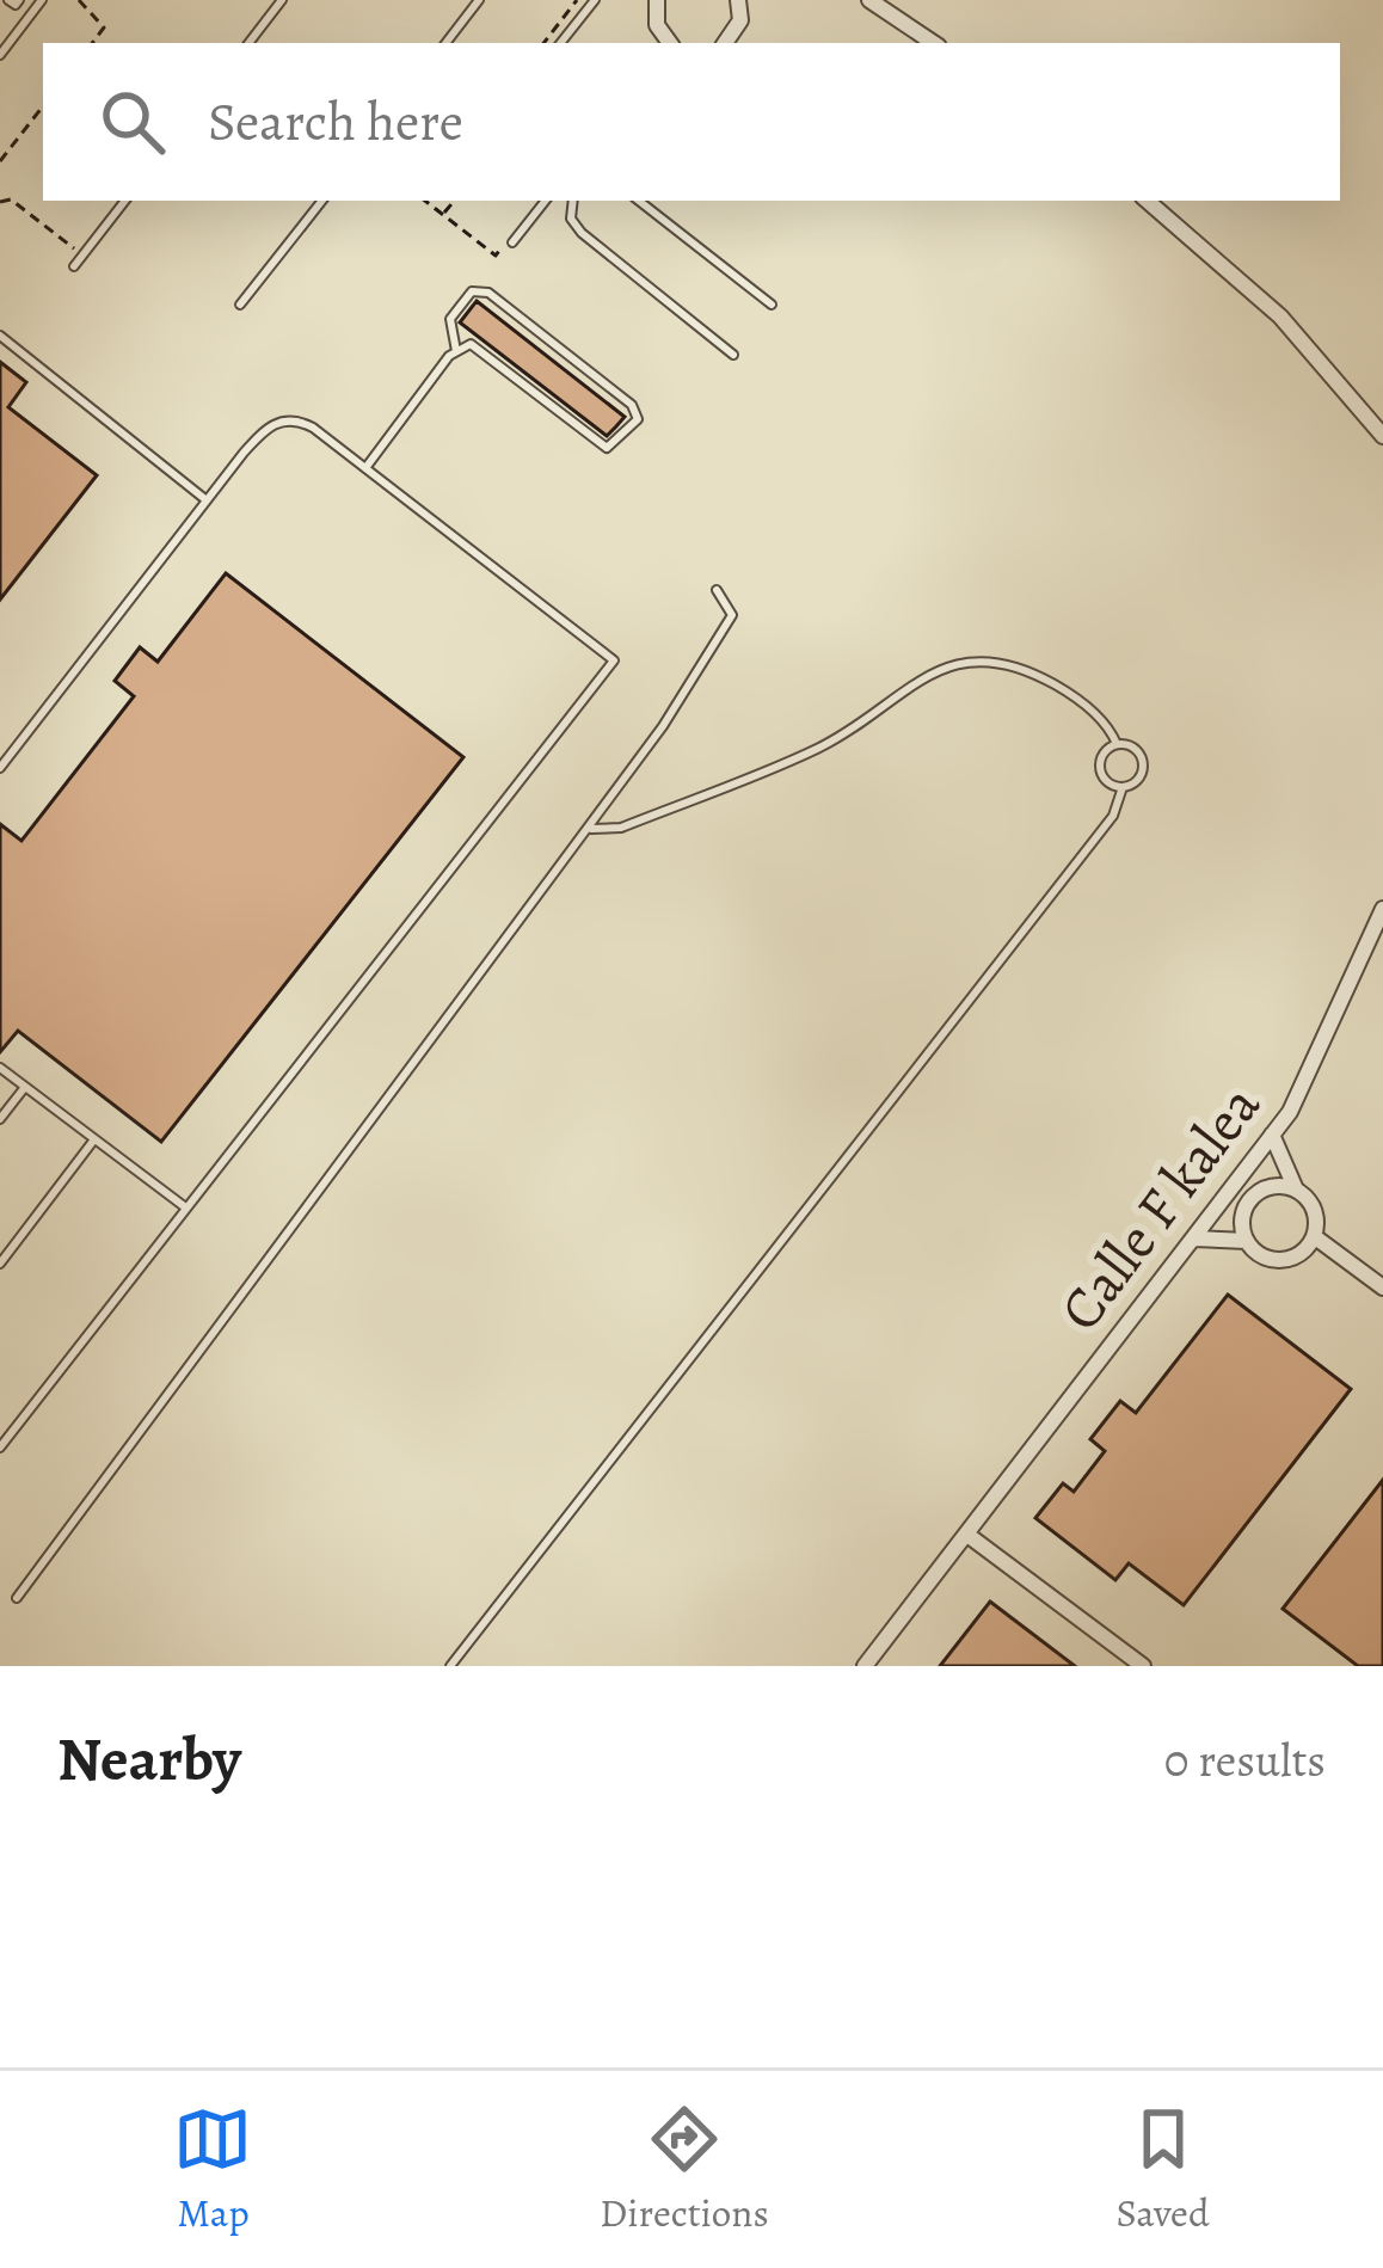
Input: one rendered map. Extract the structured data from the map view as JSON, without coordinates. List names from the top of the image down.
{
  "streets": {
    "street": ["Calle F kalea"]
  },
  "page": {
    "search": "Search here",
    "heading": ["Nearby", "0 results"],
    "nav": ["Map", "Directions", "Saved"]
  }
}
